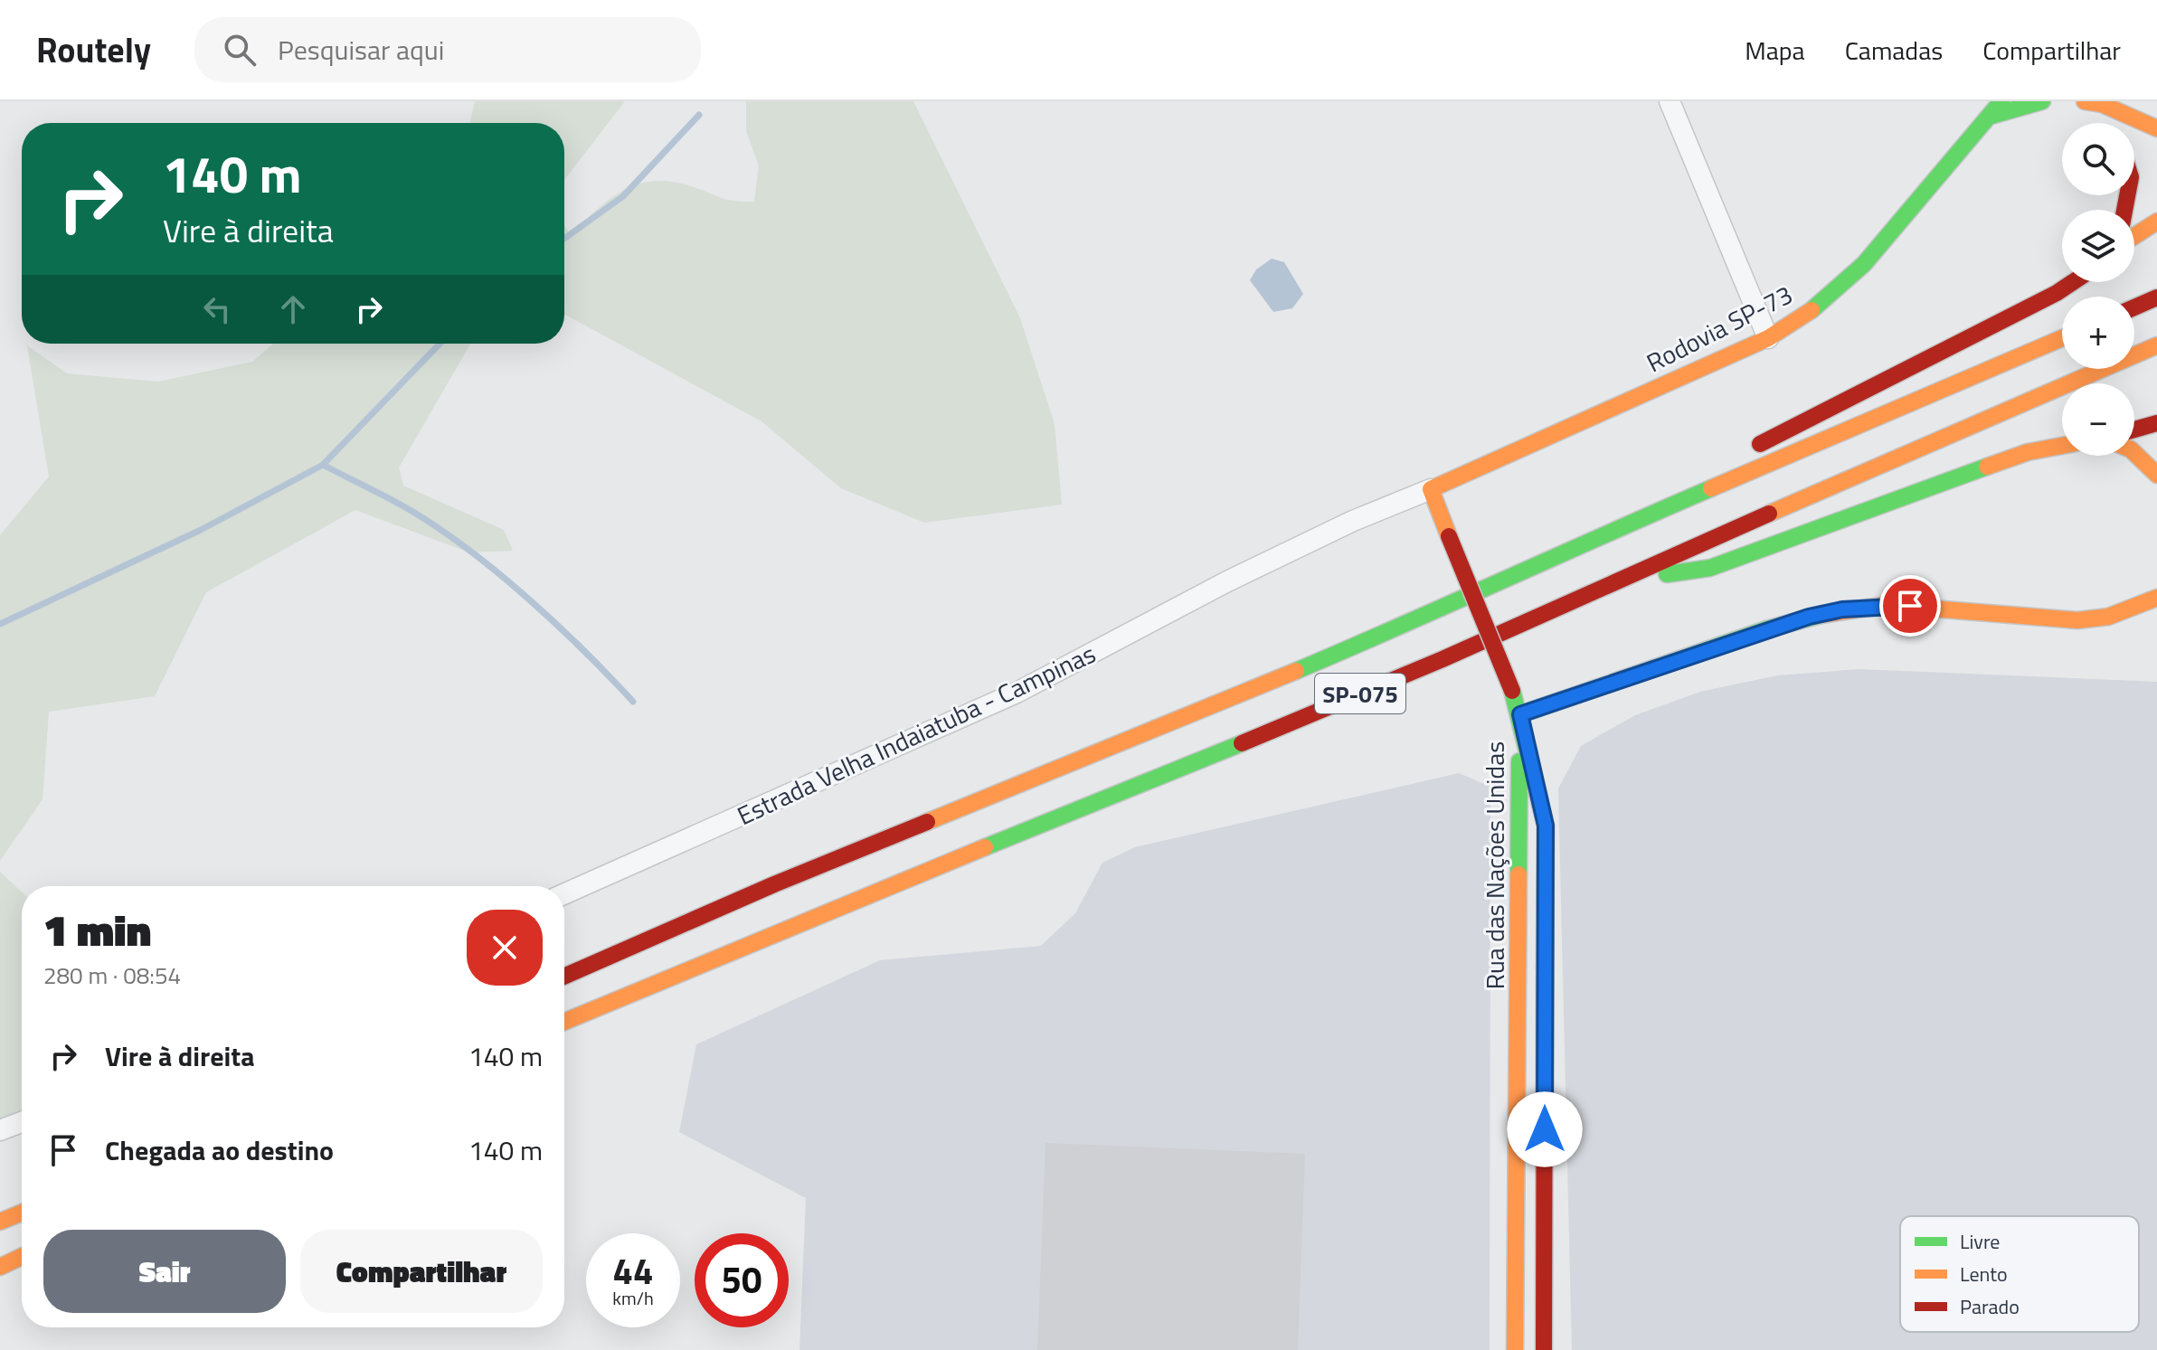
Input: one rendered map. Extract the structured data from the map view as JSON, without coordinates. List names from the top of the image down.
{
  "streets": {
    "main road": ["Rodovia SP-73", "SP-075", "Rua das Nações Unidas"],
    "street": ["Estrada Velha Indaiatuba - Campinas"]
  },
  "crossings": [
    ["Rodovia SP-73", "Estrada Velha Indaiatuba - Campinas"]
  ],
  "legend": ["Livre", "Lento", "Parado"],
  "page": {
    "header": "Routely",
    "search": "Pesquisar aqui",
    "nav": ["Mapa", "Camadas", "Compartilhar"],
    "map_buttons": ["+", "−"],
    "turn": ["140 m", "Vire à direita"],
    "heading": ["1 min", "280 m · 08:54"],
    "list": [
      {
        "name": "Vire à direita",
        "value": "140 m"
      },
      {
        "name": "Chegada ao destino",
        "value": "140 m"
      }
    ],
    "buttons": ["Sair", "Compartilhar"],
    "speed": "44 km/h",
    "limit": "50"
  }
}
